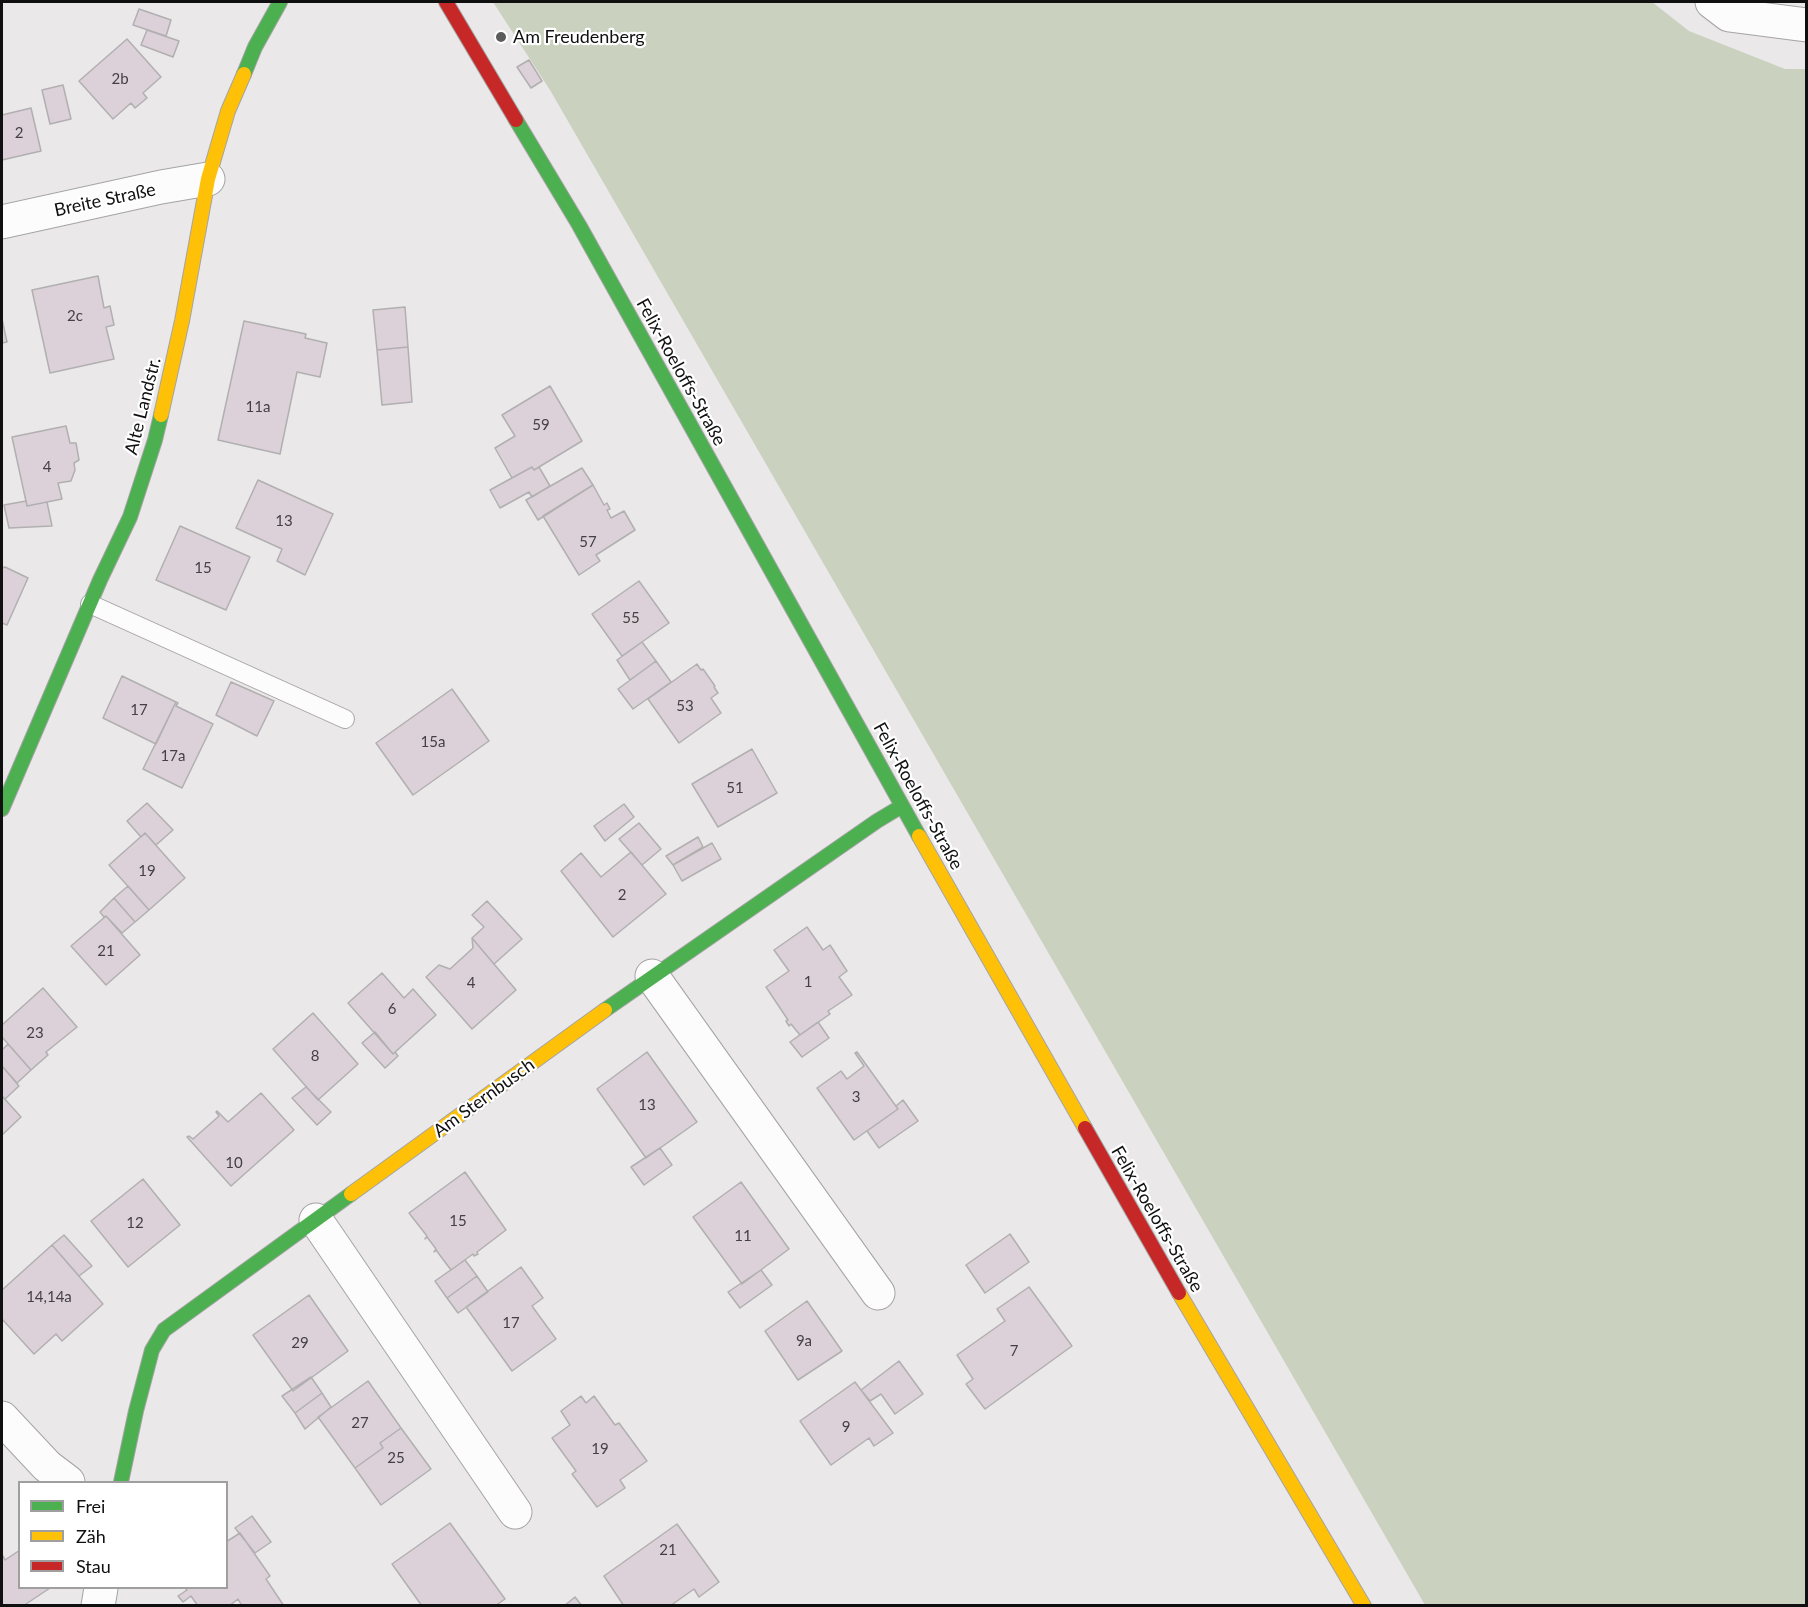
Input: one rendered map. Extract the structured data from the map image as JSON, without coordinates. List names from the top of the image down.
{
  "streets": {
    "street": [
      "Breite Straße",
      "Felix-Roeloffs-Straße",
      "Alte Landstr.",
      "Am Sternbusch"
    ]
  },
  "crossings": [
    ["Breite Straße", "Alte Landstr."],
    ["Felix-Roeloffs-Straße", "Am Sternbusch"]
  ],
  "places": ["Am Freudenberg"],
  "house_numbers": [
    "2b",
    "2",
    "2c",
    "11a",
    "59",
    "4",
    "13",
    "57",
    "15",
    "55",
    "53",
    "17",
    "15a",
    "17a",
    "51",
    "19",
    "2",
    "21",
    "1",
    "4",
    "6",
    "23",
    "8",
    "3",
    "13",
    "10",
    "15",
    "12",
    "11",
    "14,14a",
    "17",
    "9a",
    "29",
    "7",
    "27",
    "9",
    "19",
    "25",
    "21"
  ],
  "legend": ["Frei", "Zäh", "Stau"]
}
